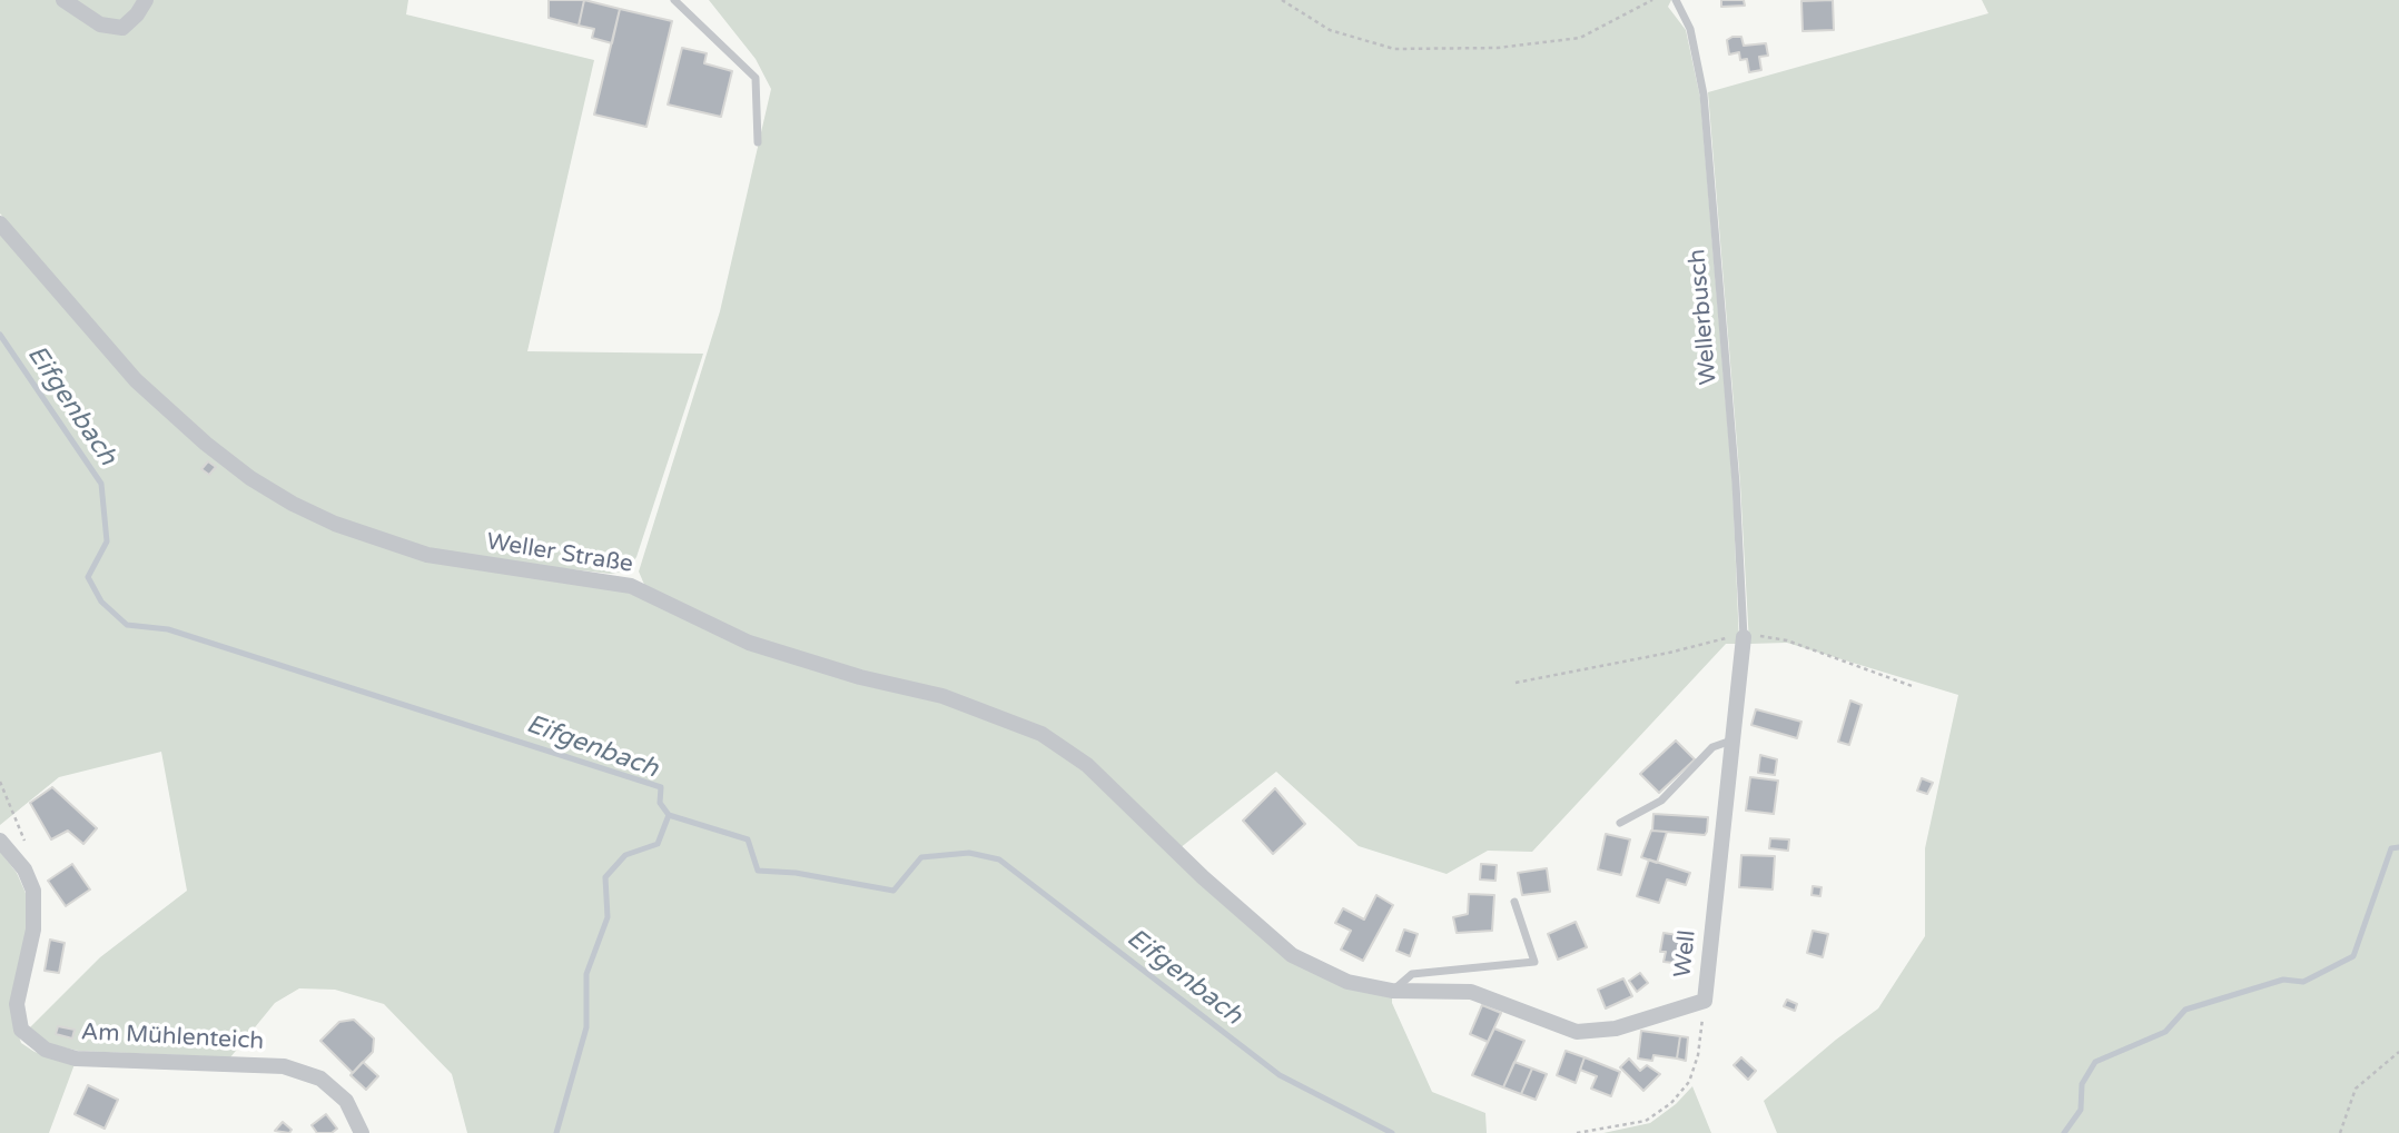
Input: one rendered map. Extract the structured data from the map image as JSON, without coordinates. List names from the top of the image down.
{
  "streets": {
    "street": ["Weller Straße", "Well", "Am Mühlenteich"],
    "lane": ["Wellerbusch"]
  },
  "crossings": [
    ["Wellerbusch", "Well"],
    ["Weller Straße", "Well"]
  ],
  "water": ["Eifgenbach"]
}
